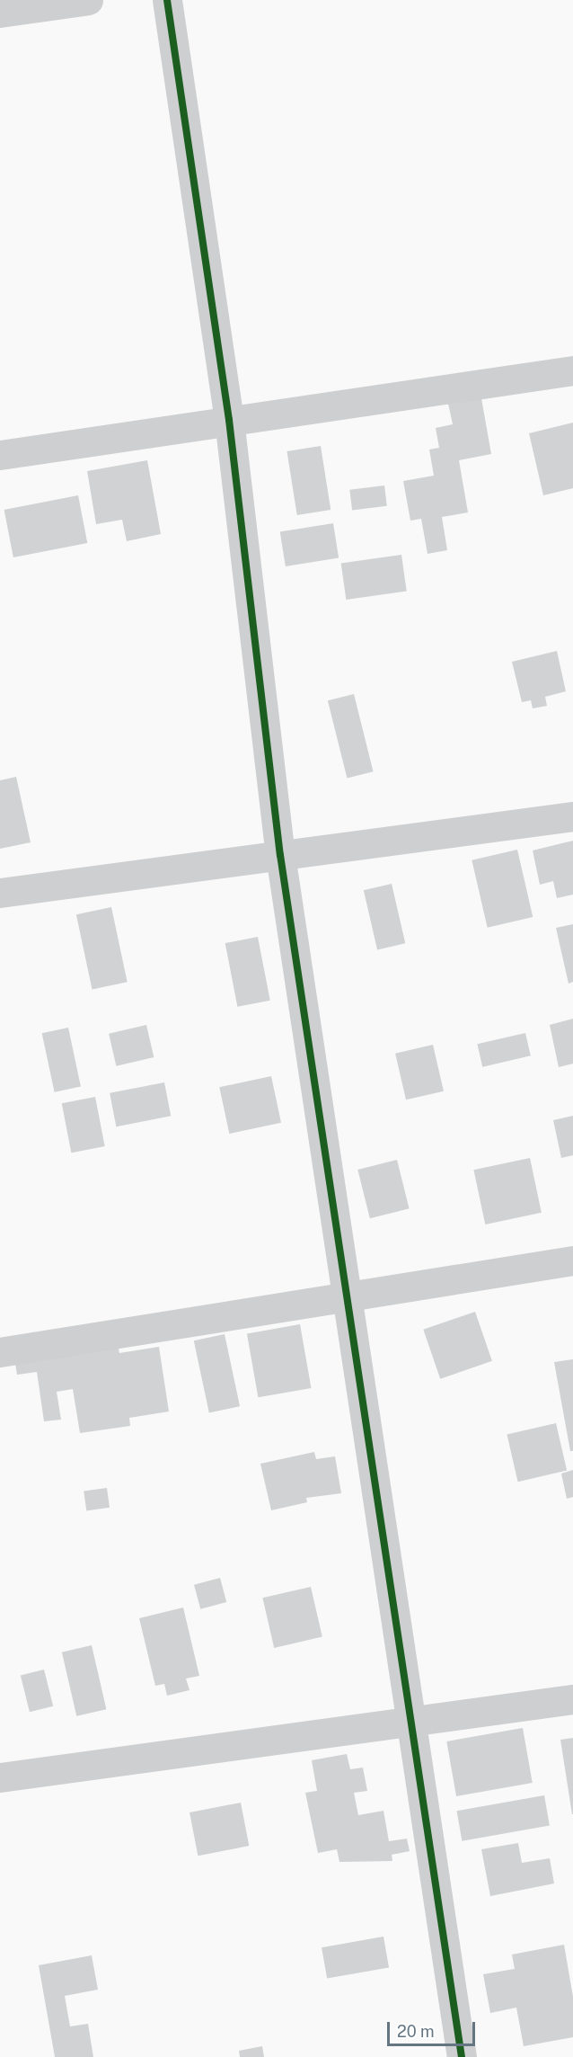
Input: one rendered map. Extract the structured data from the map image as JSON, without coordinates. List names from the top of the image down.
{
  "scale_bar": "20 m"
}
